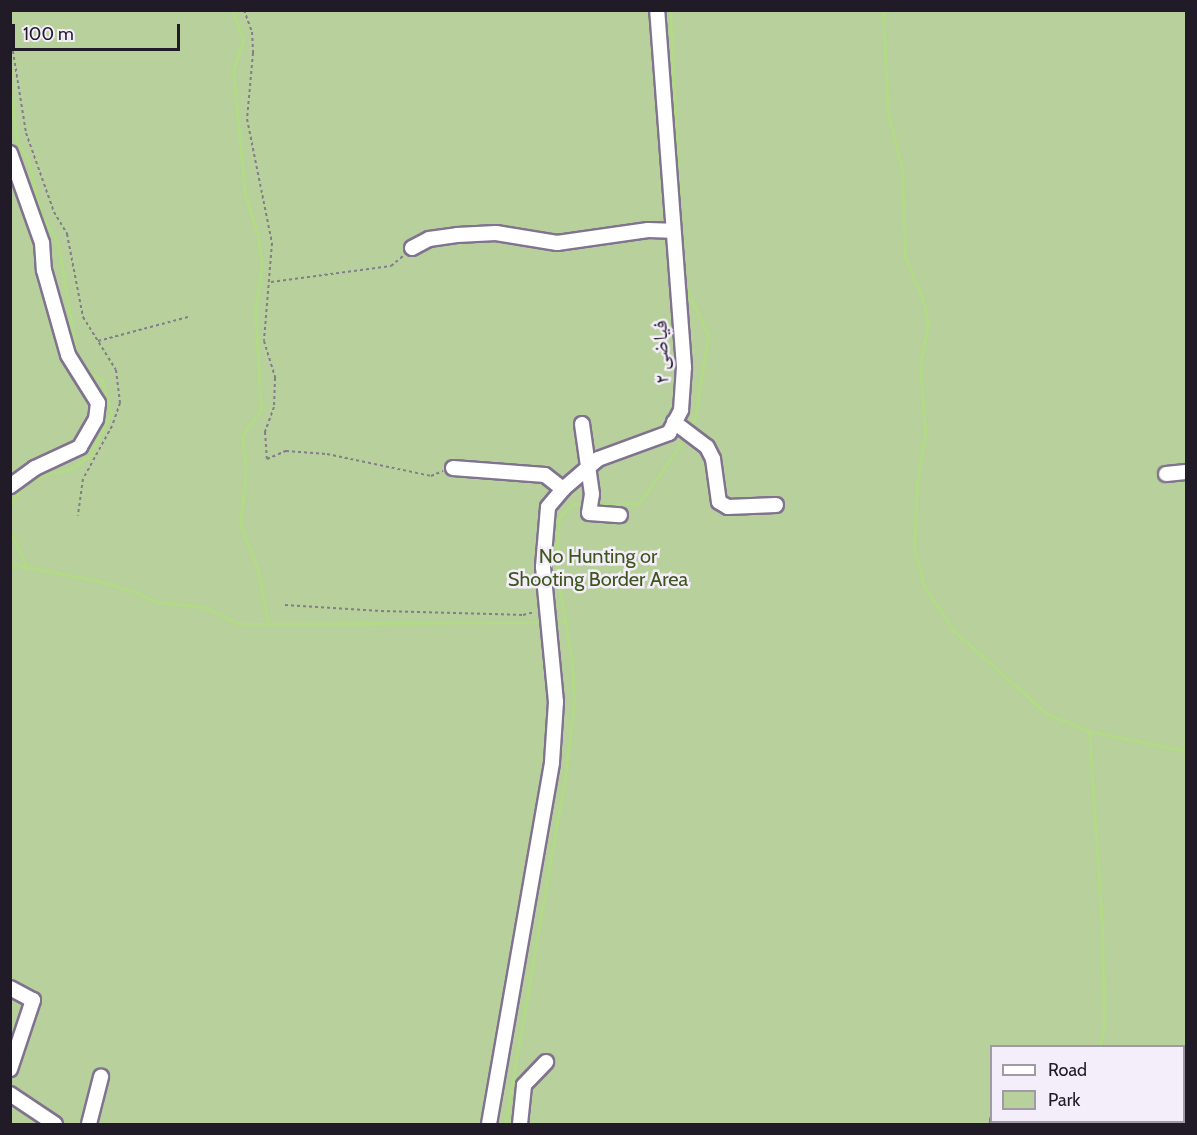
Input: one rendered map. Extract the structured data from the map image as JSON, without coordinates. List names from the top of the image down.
{
  "streets": {
    "street": ["فیاضی ۲"]
  },
  "parks": ["No Hunting or Shooting Border Area"],
  "legend": ["Road", "Park"],
  "scale_bar": "100 m"
}
